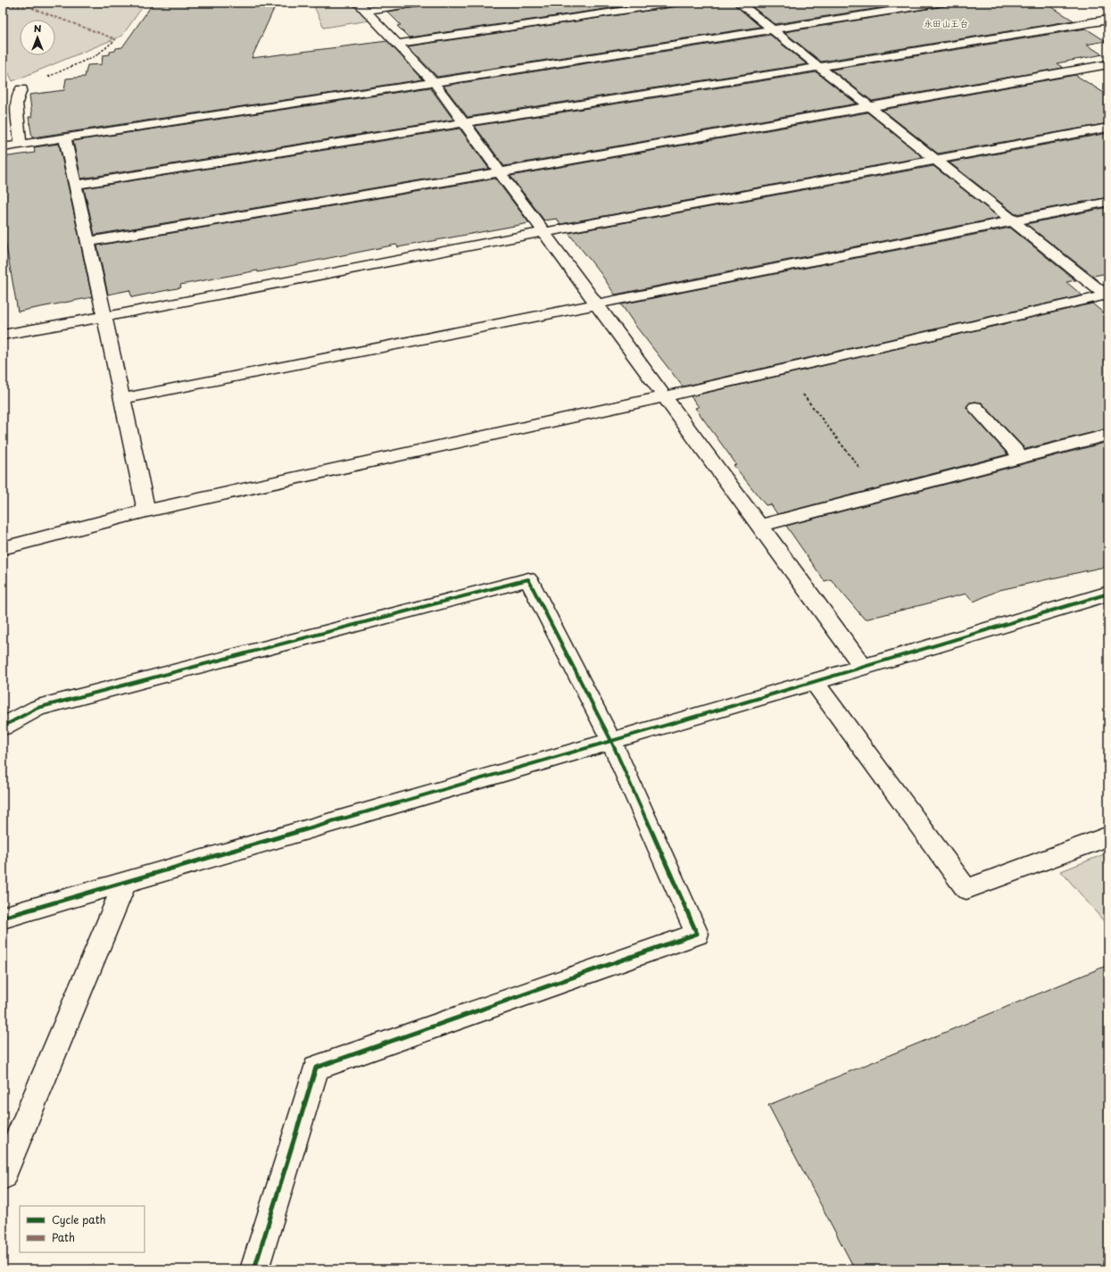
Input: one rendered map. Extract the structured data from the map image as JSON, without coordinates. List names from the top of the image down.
{
  "districts": ["永田山王台"],
  "legend": ["Cycle path", "Path"],
  "north": "top"
}
